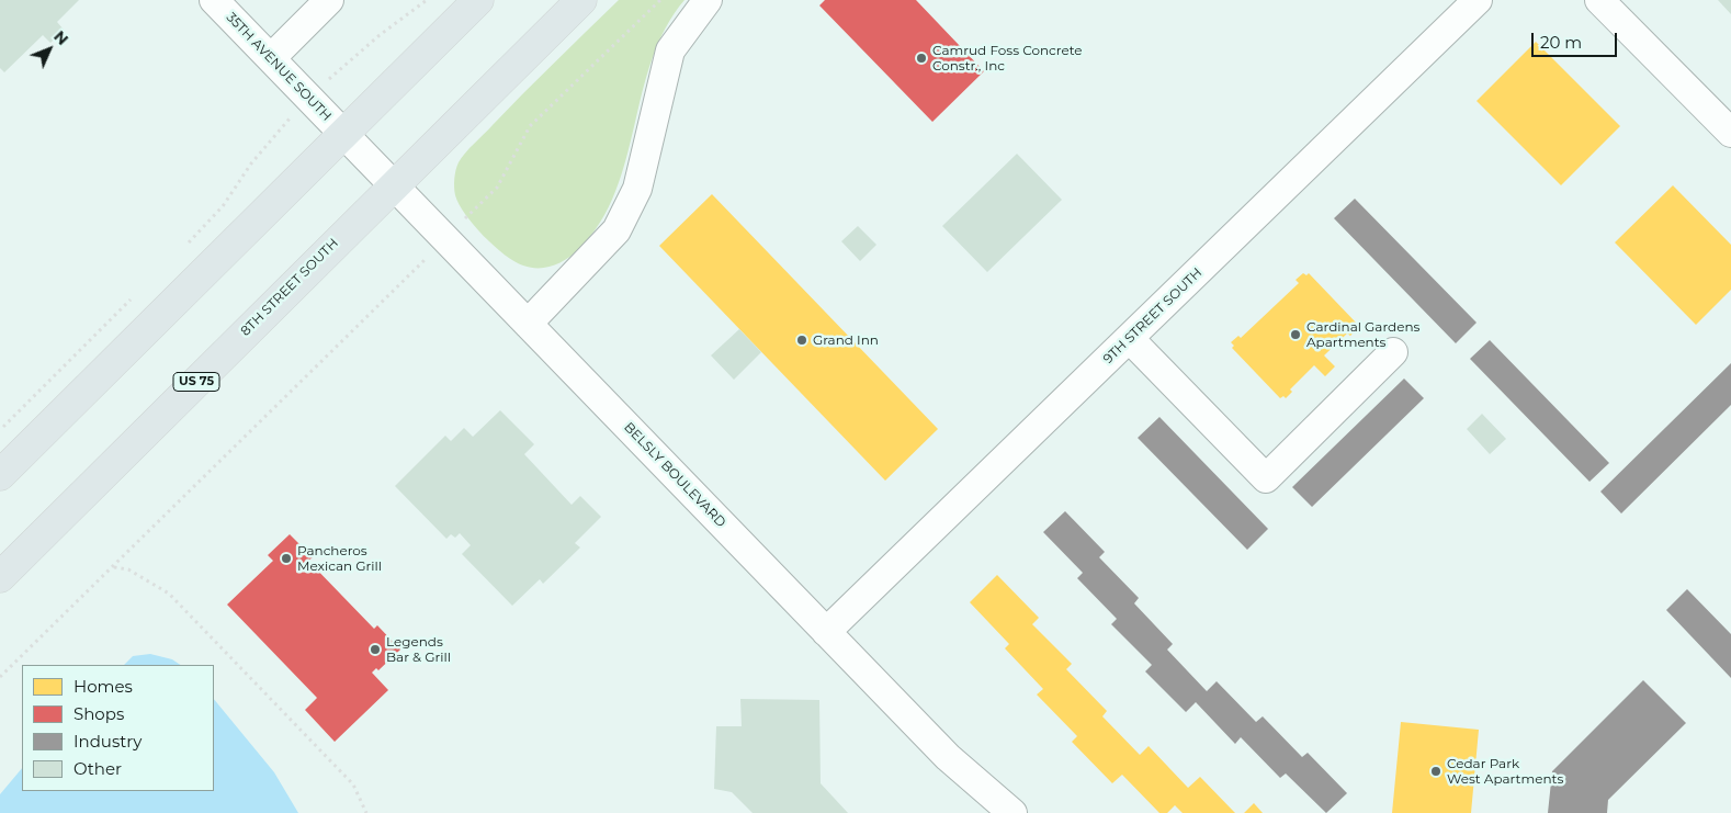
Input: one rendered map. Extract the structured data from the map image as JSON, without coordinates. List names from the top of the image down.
{
  "streets": {
    "main road": ["8TH STREET SOUTH", "US 75"],
    "street": ["35TH AVENUE SOUTH", "9TH STREET SOUTH", "BELSLY BOULEVARD"]
  },
  "crossings": [
    ["35TH AVENUE SOUTH", "BELSLY BOULEVARD"],
    ["8TH STREET SOUTH", "BELSLY BOULEVARD"],
    ["9TH STREET SOUTH", "BELSLY BOULEVARD"]
  ],
  "places": [
    "Camrud Foss Concrete Constr., Inc",
    "Cardinal Gardens Apartments",
    "Grand Inn",
    "Pancheros Mexican Grill",
    "Legends Bar & Grill",
    "Cedar Park West Apartments"
  ],
  "legend": [
    "Homes",
    "Shops",
    "Industry",
    "Other"
  ],
  "scale_bar": "20 m",
  "north": "top right"
}
